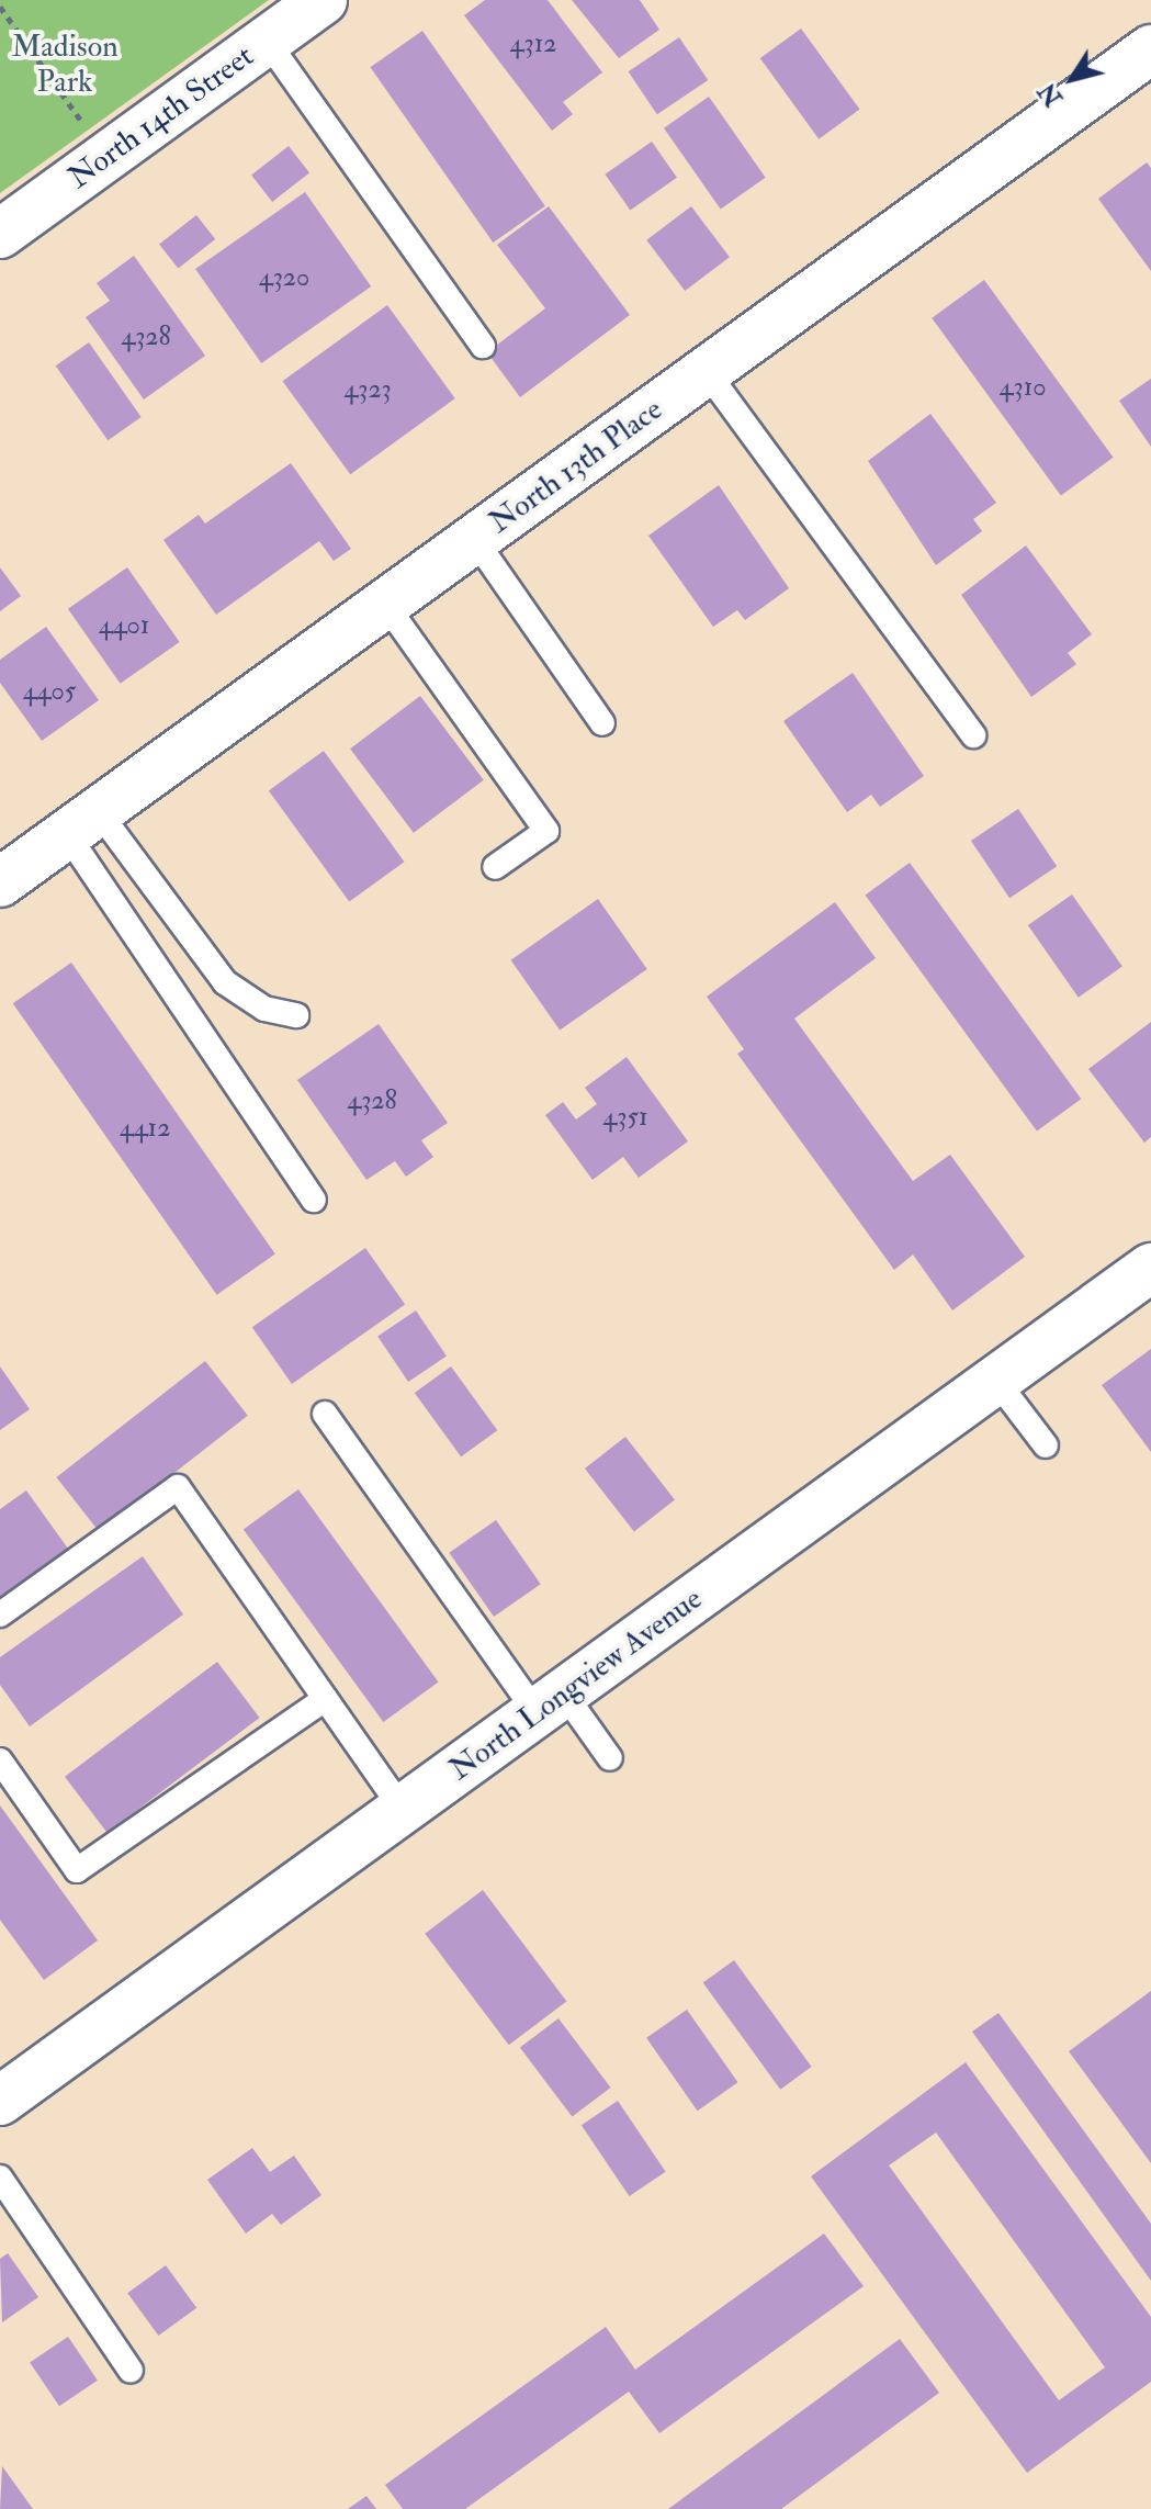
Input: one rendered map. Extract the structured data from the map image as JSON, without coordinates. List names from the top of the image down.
{
  "streets": {
    "street": ["North 14th Street", "North 13th Place", "North Longview Avenue"]
  },
  "parks": ["Madison Park"],
  "house_numbers": [
    "4312",
    "4320",
    "4328",
    "4310",
    "4323",
    "4401",
    "4405",
    "4328",
    "4351",
    "4412"
  ],
  "north": "bottom left"
}
